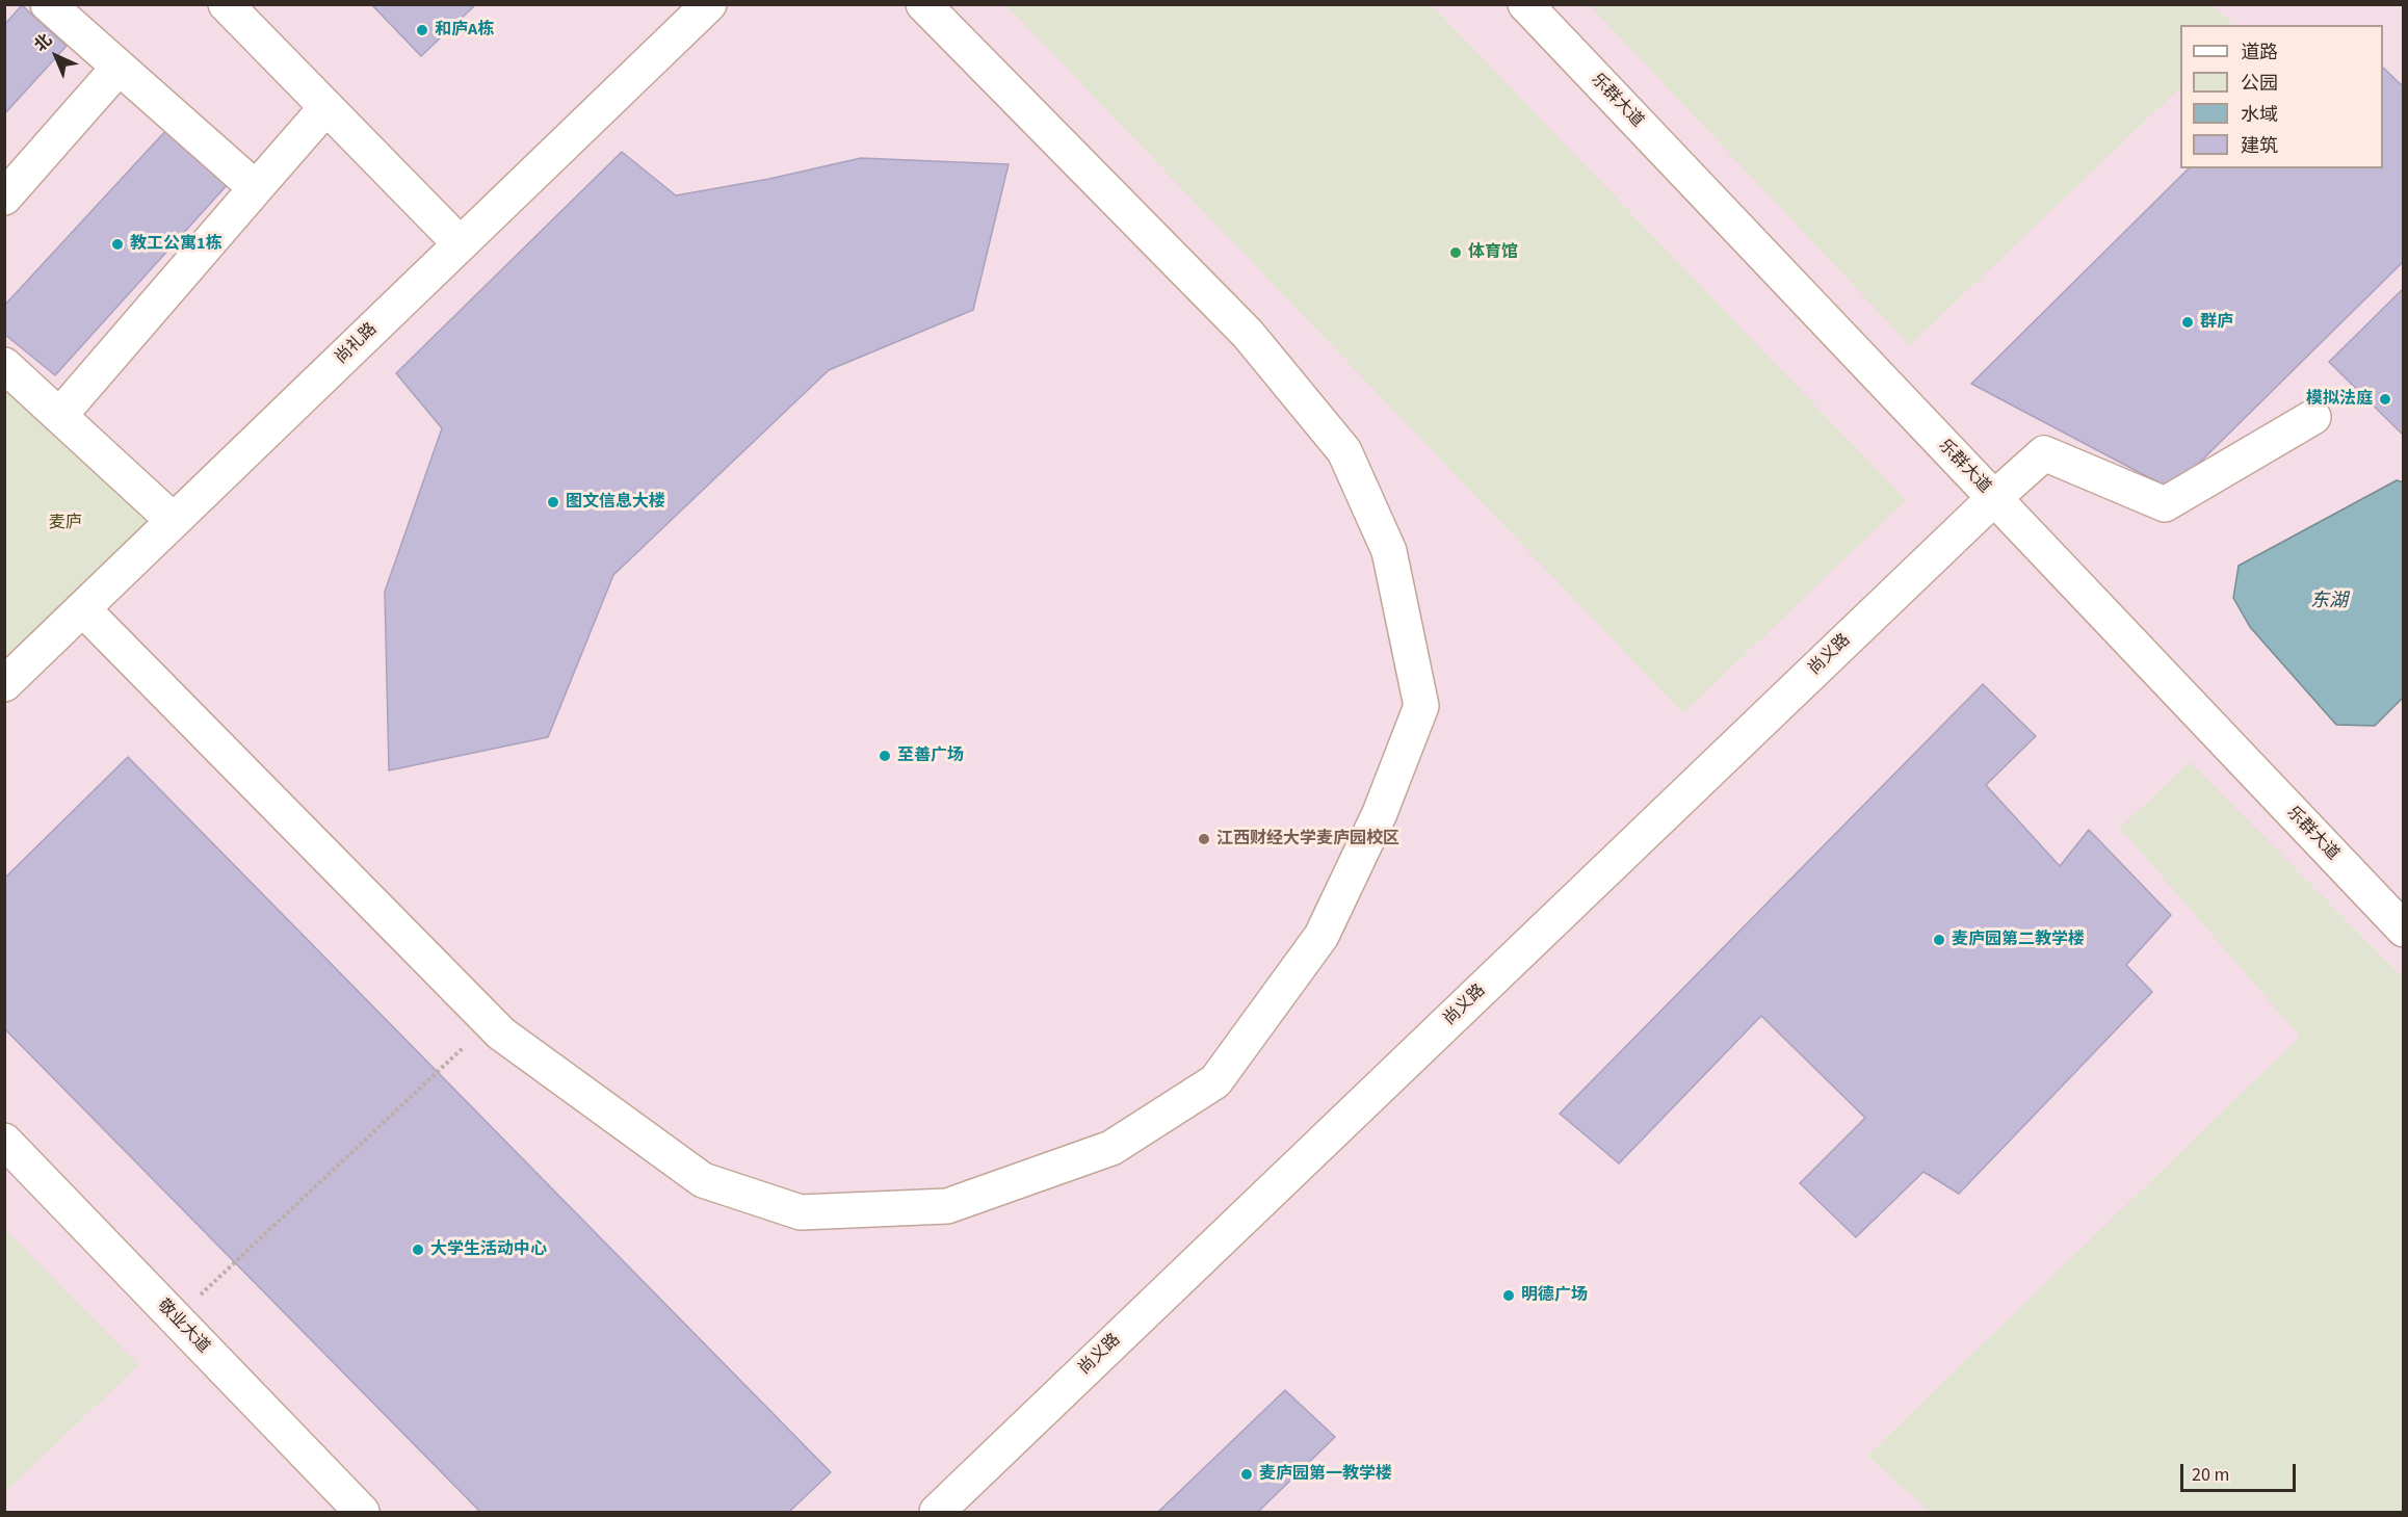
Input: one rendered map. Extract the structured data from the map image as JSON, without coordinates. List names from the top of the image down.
{
  "streets": {
    "street": [
      "乐群大道",
      "尚礼路",
      "尚义路",
      "敬业大道"
    ]
  },
  "crossings": [
    ["乐群大道", "尚义路"]
  ],
  "water": ["东湖"],
  "parks": ["麦庐"],
  "places": [
    "和庐A栋",
    "教工公寓1栋",
    "体育馆",
    "群庐",
    "模拟法庭",
    "图文信息大楼",
    "至善广场",
    "江西财经大学麦庐园校区",
    "麦庐园第二教学楼",
    "大学生活动中心",
    "明德广场",
    "麦庐园第一教学楼"
  ],
  "legend": [
    "道路",
    "公园",
    "水域",
    "建筑"
  ],
  "scale_bar": "20 m",
  "north": "top left"
}
